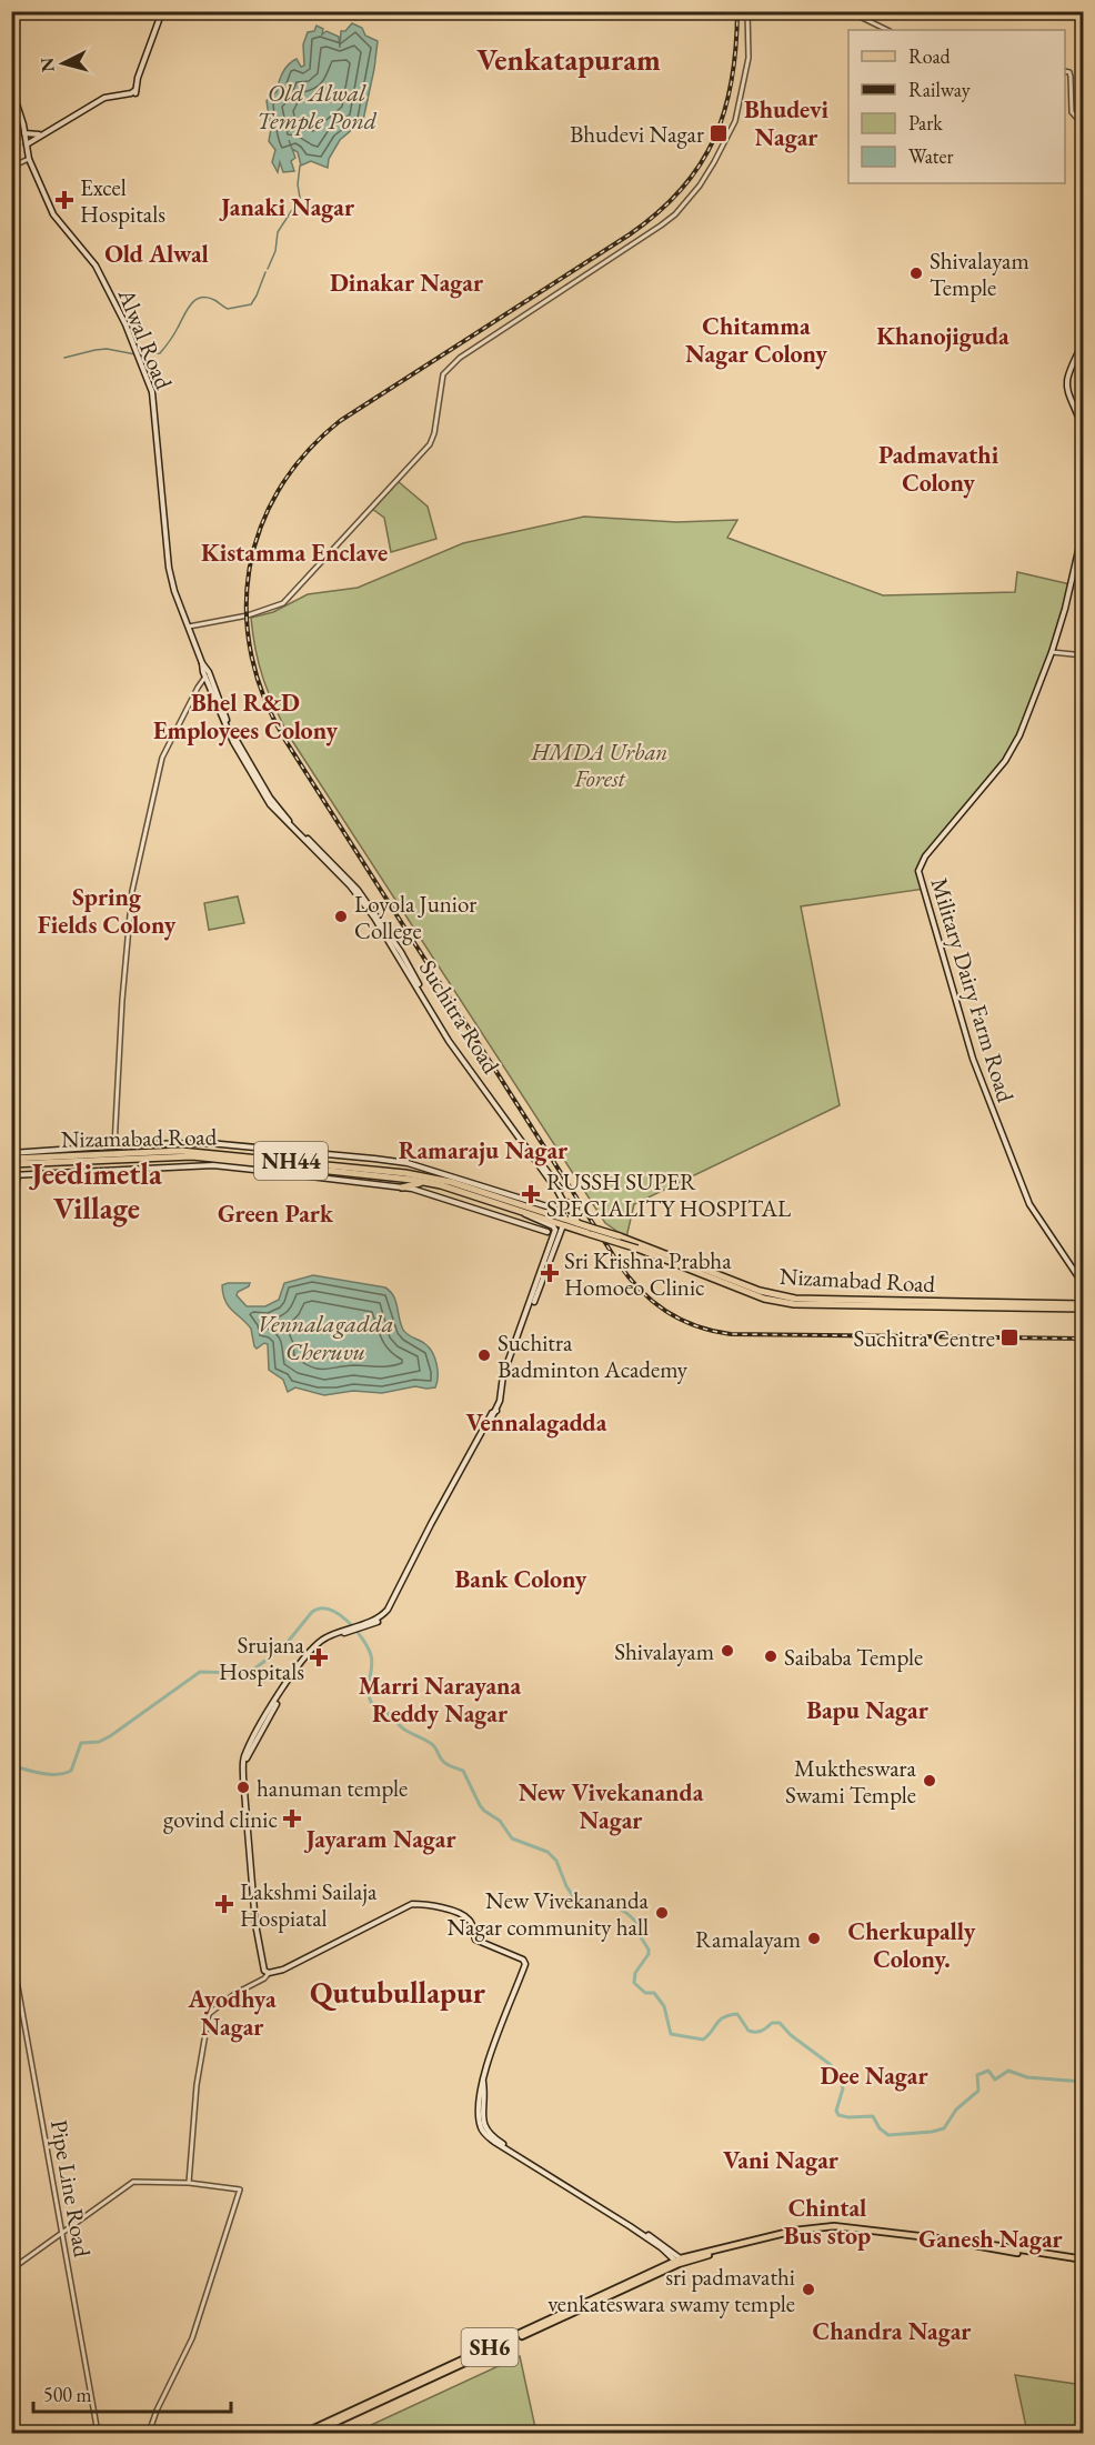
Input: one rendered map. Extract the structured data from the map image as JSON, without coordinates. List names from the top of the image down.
{
  "streets": {
    "highway": ["Nizamabad Road", "NH44"],
    "main road": [
      "Alwal Road",
      "Military Dairy Farm Road",
      "Suchitra Road",
      "SH6"
    ],
    "street": ["Pipe Line Road"]
  },
  "crossings": [
    ["Alwal Road", "Suchitra Road"],
    ["Suchitra Road", "Nizamabad Road"]
  ],
  "districts": [
    "Venkatapuram",
    "Bhudevi Nagar",
    "Janaki Nagar",
    "Old Alwal",
    "Dinakar Nagar",
    "Chitamma Nagar Colony",
    "Khanojiguda",
    "Padmavathi Colony",
    "Kistamma Enclave",
    "Bhel R&D Employees Colony",
    "Spring Fields Colony",
    "Ramaraju Nagar",
    "Jeedimetla Village",
    "Green Park",
    "Vennalagadda",
    "Bank Colony",
    "Marri Narayana Reddy Nagar",
    "Bapu Nagar",
    "New Vivekananda Nagar",
    "Jayaram Nagar",
    "Cherkupally Colony.",
    "Qutubullapur",
    "Ayodhya Nagar",
    "Dee Nagar",
    "Vani Nagar",
    "Chintal Bus stop",
    "Ganesh Nagar",
    "Chandra Nagar"
  ],
  "water": ["Old Alwal Temple Pond", "Vennalagadda Cheruvu"],
  "parks": ["HMDA Urban Forest"],
  "places": {
    "transit": ["Bhudevi Nagar", "Suchitra Centre"],
    "health": [
      "Excel Hospitals",
      "RUSSH SUPER SPECIALITY HOSPITAL",
      "Sri Krishna Prabha Homoeo Clinic",
      "Srujana Hospitals",
      "govind clinic",
      "Lakshmi Sailaja Hospiatal"
    ],
    "other": [
      "Shivalayam Temple",
      "Loyola Junior College",
      "Suchitra Badminton Academy",
      "Shivalayam",
      "Saibaba Temple",
      "Muktheswara Swami Temple",
      "hanuman temple",
      "New Vivekananda Nagar community hall",
      "Ramalayam",
      "sri padmavathi venkateswara swamy temple"
    ]
  },
  "legend": [
    "Road",
    "Railway",
    "Park",
    "Water"
  ],
  "scale_bar": "500 m",
  "north": "left"
}
